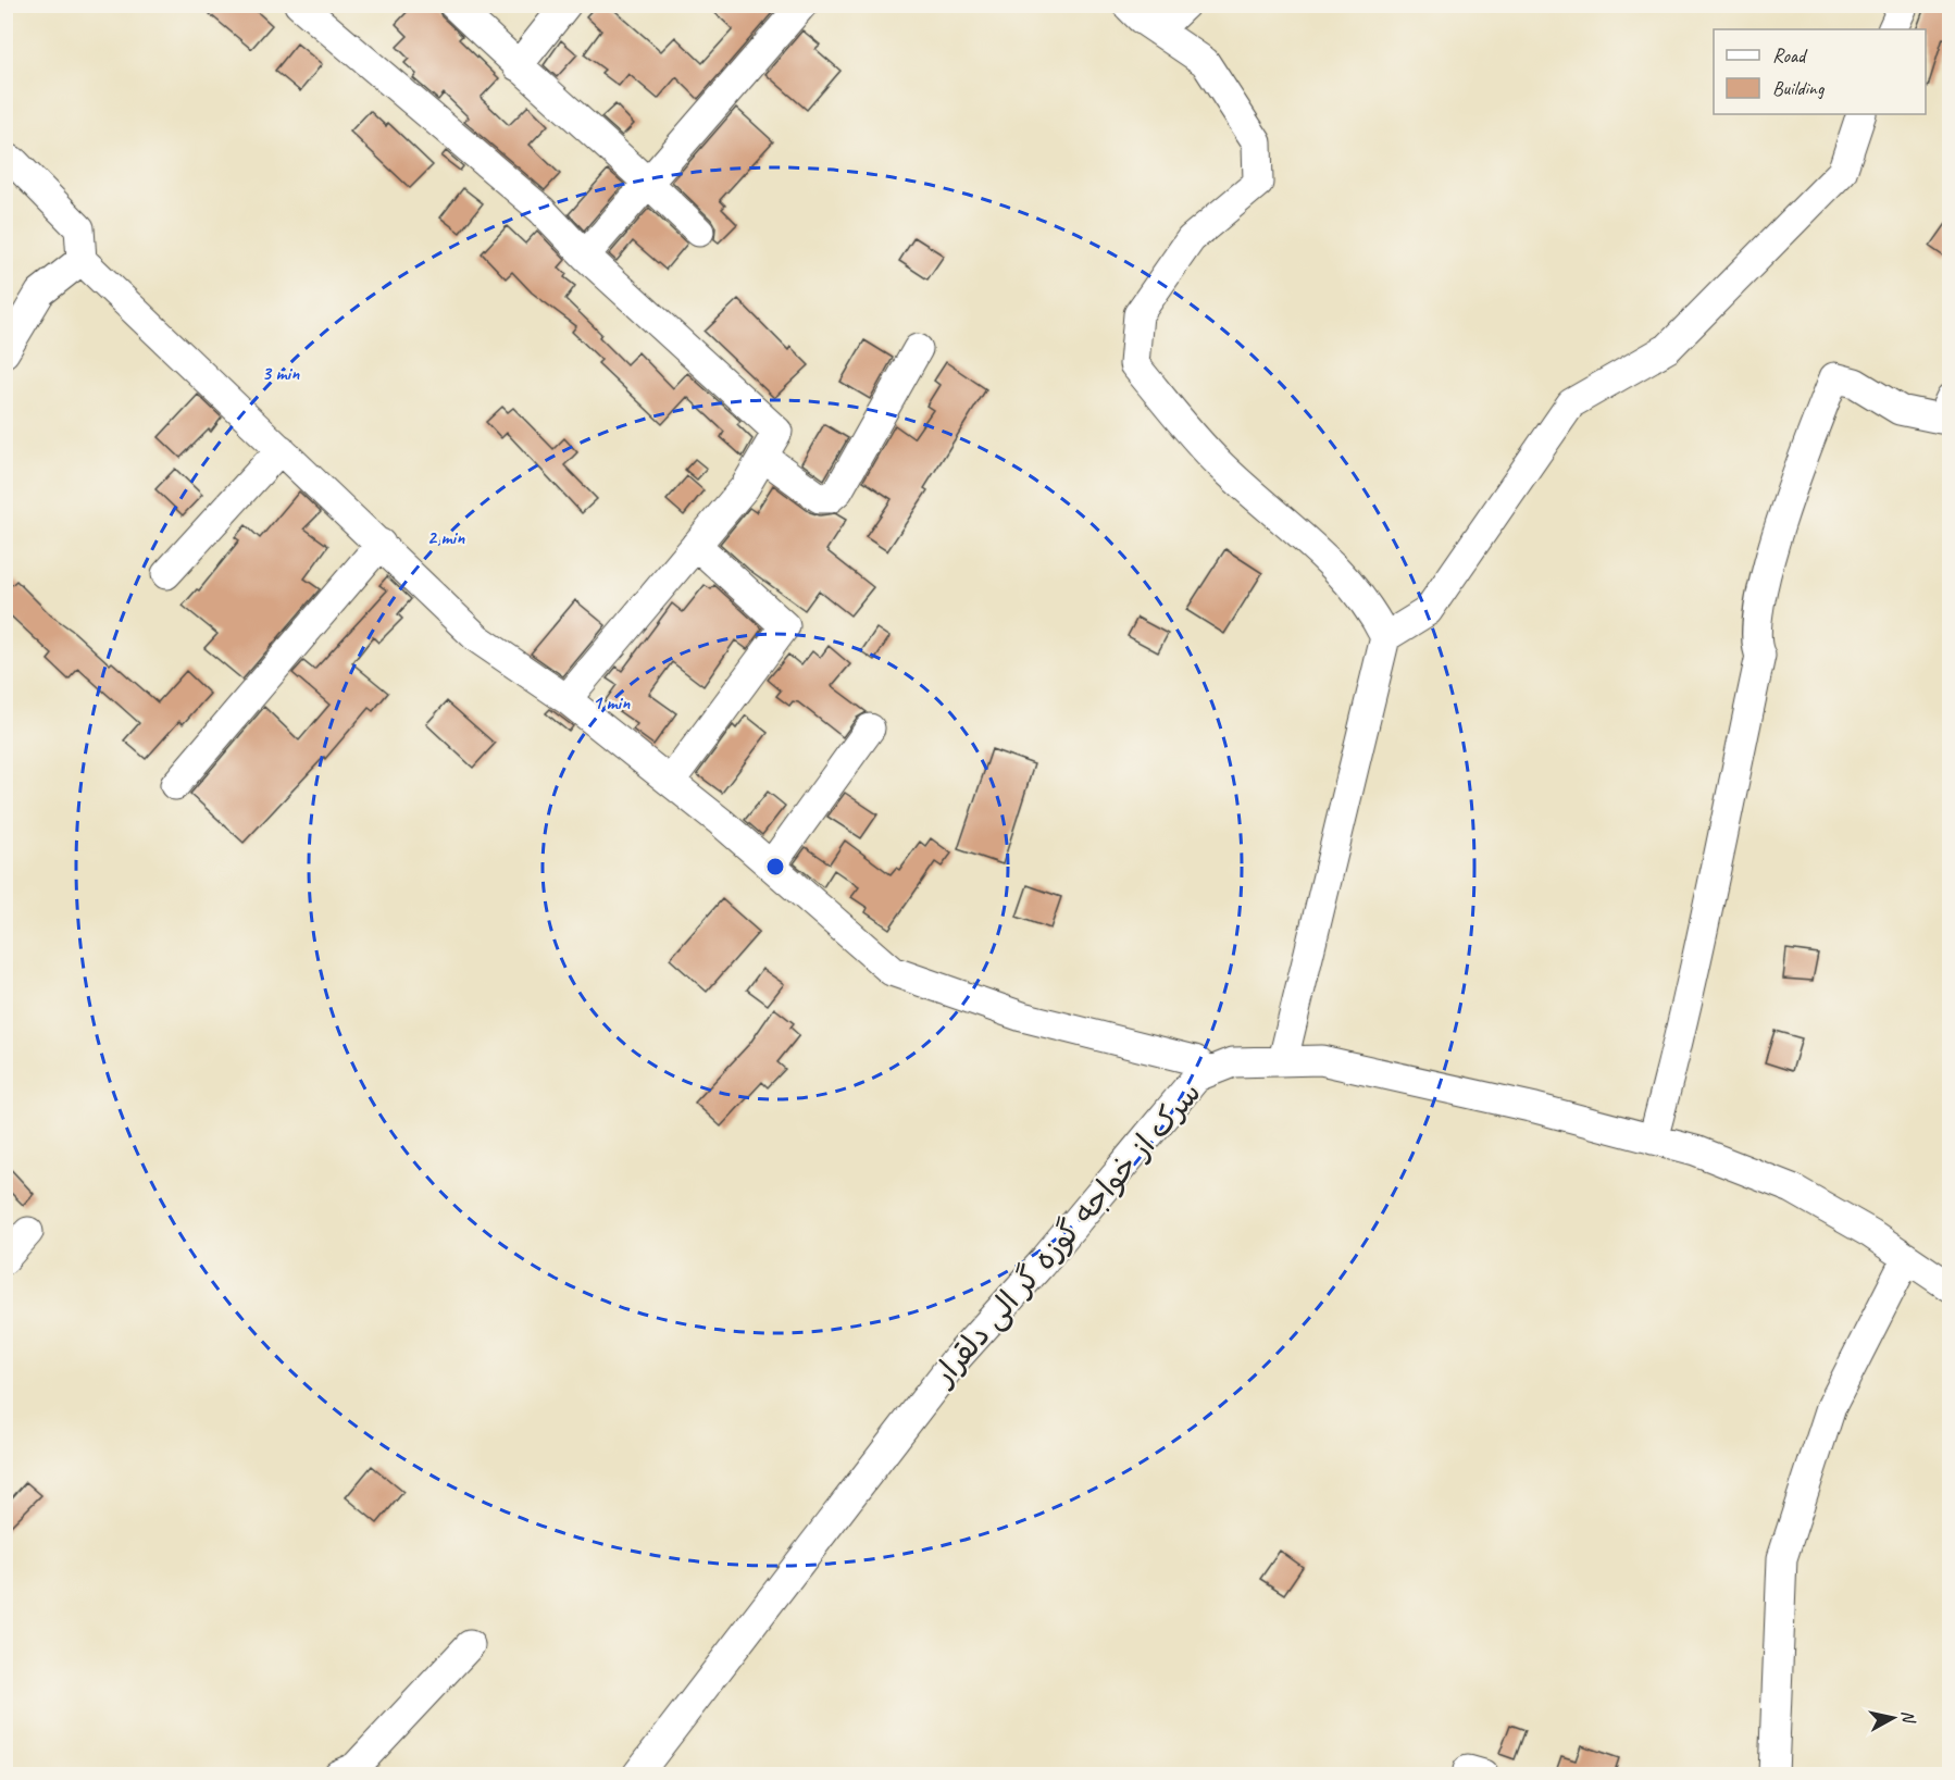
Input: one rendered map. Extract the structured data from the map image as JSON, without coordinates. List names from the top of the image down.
{
  "streets": {
    "street": ["سرک از خواجه گوزه گر الی دلقرار"]
  },
  "legend": ["Road", "Building"],
  "north": "right",
  "rings": ["3 min", "2 min", "1 min"]
}
